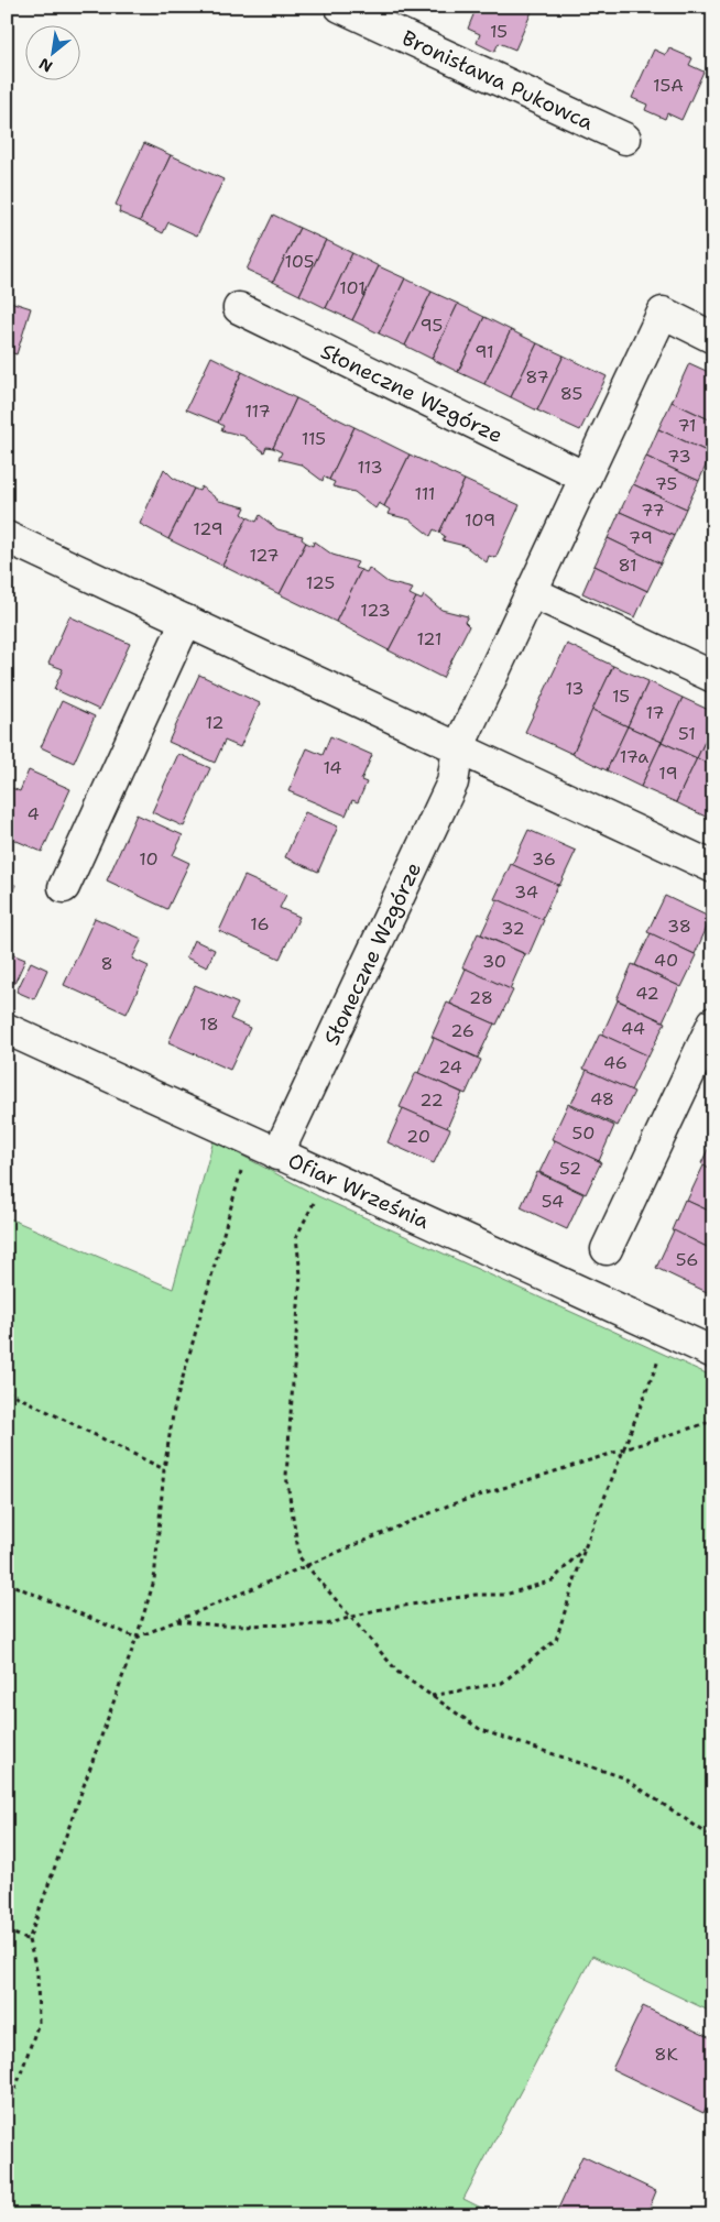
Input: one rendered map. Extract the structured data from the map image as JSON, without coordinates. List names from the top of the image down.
{
  "streets": {
    "street": ["Bronisława Pukowca", "Słoneczne Wzgórze", "Ofiar Września"]
  },
  "crossings": [
    ["Słoneczne Wzgórze", "Ofiar Września"]
  ],
  "house_numbers": [
    "15",
    "15A",
    "105",
    "101",
    "95",
    "91",
    "87",
    "85",
    "117",
    "71",
    "115",
    "73",
    "113",
    "75",
    "111",
    "77",
    "109",
    "129",
    "79",
    "127",
    "81",
    "125",
    "123",
    "121",
    "13",
    "15",
    "17",
    "12",
    "51",
    "17a",
    "14",
    "19",
    "4",
    "10",
    "36",
    "34",
    "16",
    "38",
    "32",
    "40",
    "30",
    "8",
    "42",
    "28",
    "18",
    "44",
    "26",
    "46",
    "24",
    "48",
    "22",
    "50",
    "20",
    "52",
    "54",
    "56",
    "8K"
  ],
  "north": "bottom left"
}
